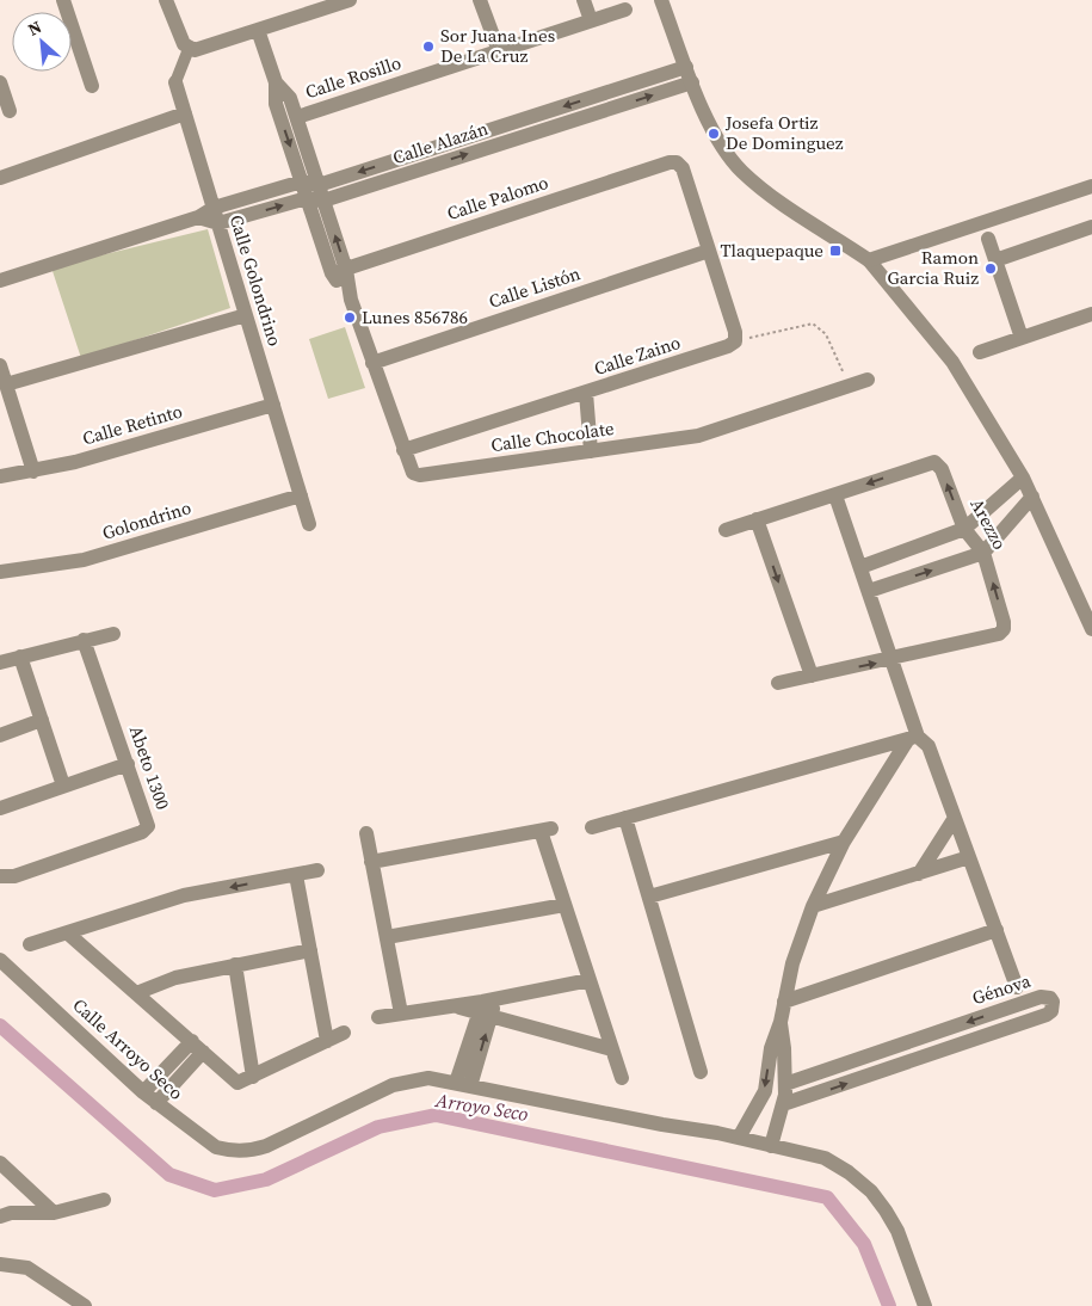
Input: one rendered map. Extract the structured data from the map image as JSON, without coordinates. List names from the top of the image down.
{
  "streets": {
    "street": [
      "Calle Rosillo",
      "Calle Alazán",
      "Calle Palomo",
      "Calle Golondrino",
      "Calle Listón",
      "Calle Zaino",
      "Calle Retinto",
      "Calle Chocolate",
      "Golondrino",
      "Arezzo",
      "Abeto 1300",
      "Génova",
      "Calle Arroyo Seco"
    ]
  },
  "crossings": [
    ["Calle Alazán", "Calle Golondrino"],
    ["Calle Palomo", "Calle Listón"],
    ["Calle Golondrino", "Calle Retinto"],
    ["Calle Golondrino", "Golondrino"],
    ["Calle Zaino", "Calle Chocolate"]
  ],
  "water": ["Arroyo Seco"],
  "places": {
    "other": [
      "Sor Juana Ines De La Cruz",
      "Josefa Ortiz De Dominguez",
      "Ramon Garcia Ruiz",
      "Lunes 856786"
    ],
    "transit": ["Tlaquepaque"]
  },
  "north": "top left"
}
